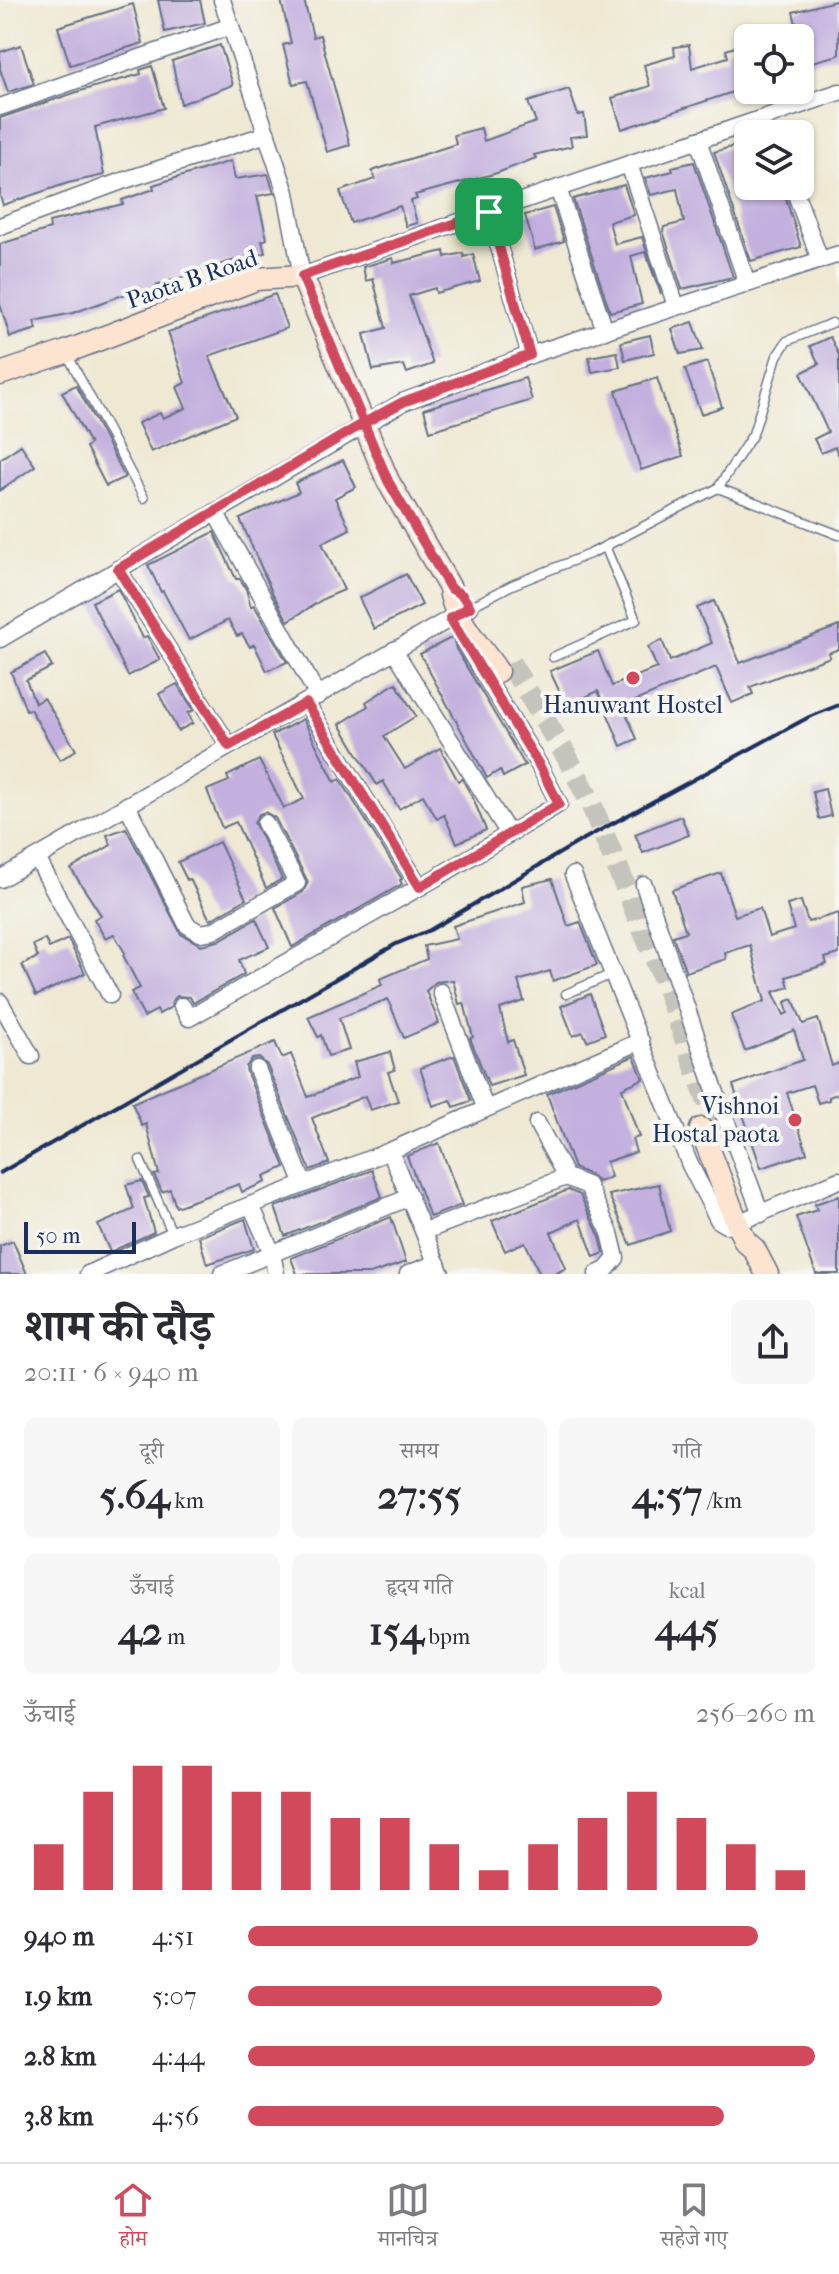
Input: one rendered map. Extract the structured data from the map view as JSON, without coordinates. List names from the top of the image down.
{
  "streets": {
    "street": ["Paota B Road"]
  },
  "places": ["Hanuwant Hostel", "Vishnoi Hostal paota"],
  "scale_bar": "50 m",
  "page": {
    "scale": "50 m",
    "heading": ["शाम की दौड़", "20:11 · 6 × 940 m"],
    "stats": [
      ["दूरी", "5.64 km"],
      ["समय", "27:55"],
      ["गति", "4:57 /km"],
      ["ऊँचाई", "42 m"],
      ["हृदय गति", "154 bpm"],
      ["kcal", "445"]
    ],
    "chart": ["ऊँचाई", "256–260 m"],
    "list": [
      {
        "name": "940 m",
        "note": "4:51"
      },
      {
        "name": "1.9 km",
        "note": "5:07"
      },
      {
        "name": "2.8 km",
        "note": "4:44"
      },
      {
        "name": "3.8 km",
        "note": "4:56"
      }
    ],
    "tabs": ["होम", "मानचित्र", "सहेजे गए"]
  }
}
